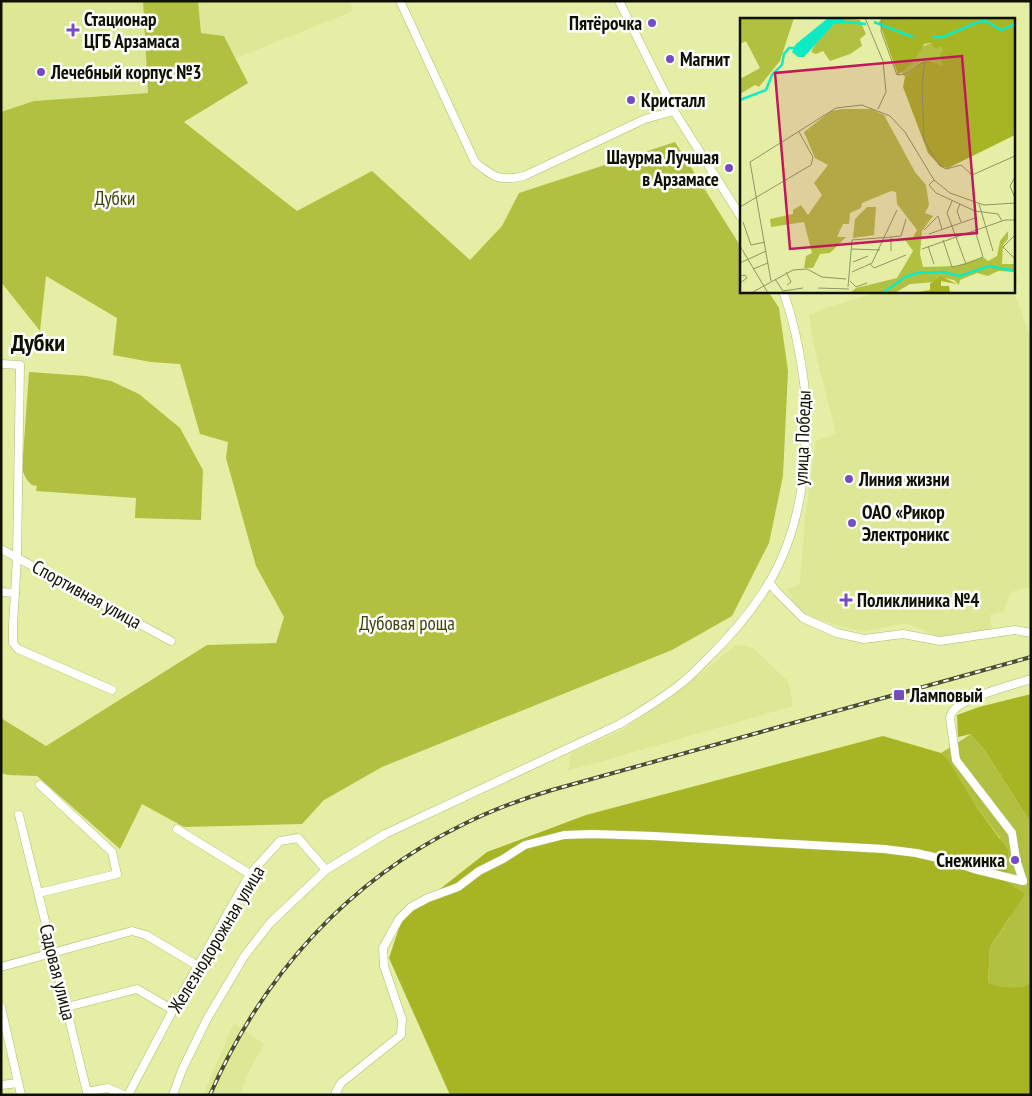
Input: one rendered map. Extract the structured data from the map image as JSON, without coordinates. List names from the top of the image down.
{
  "streets": {
    "street": [
      "улица Победы",
      "Спортивная улица",
      "Железнодорожная улица",
      "Садовая улица"
    ]
  },
  "crossings": [
    ["улица Победы", "Железнодорожная улица"]
  ],
  "districts": ["Дубки"],
  "parks": ["Дубки", "Дубовая роща"],
  "places": {
    "other": [
      "Пятёрочка",
      "Магнит",
      "Лечебный корпус №3",
      "Кристалл",
      "Шаурма Лучшая в Арзамасе",
      "Линия жизни",
      "ОАО «Рикор Электроникс",
      "Снежинка"
    ],
    "health": ["Стационар ЦГБ Арзамаса", "Поликлиника №4"],
    "transit": ["Ламповый"]
  }
}
